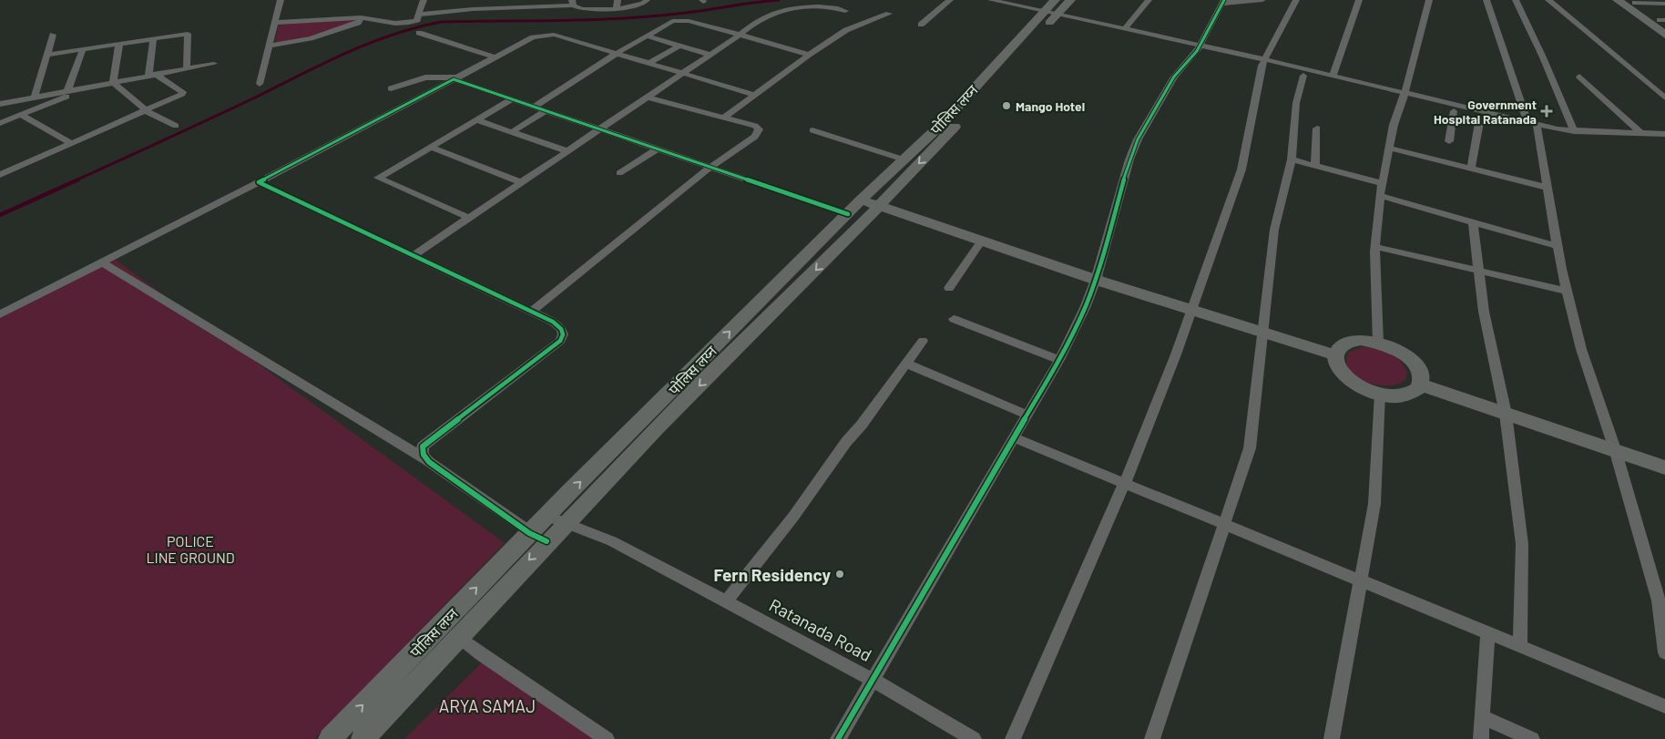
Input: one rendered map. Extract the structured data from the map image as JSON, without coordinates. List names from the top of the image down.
{
  "streets": {
    "street": ["पोलिस लय्न", "Ratanada Road"]
  },
  "crossings": [
    ["पोलिस लय्न", "Ratanada Road"]
  ],
  "parks": ["POLICE LINE GROUND", "ARYA SAMAJ"],
  "places": {
    "other": ["Mango Hotel", "Fern Residency"],
    "health": ["Government Hospital Ratanada"]
  }
}
